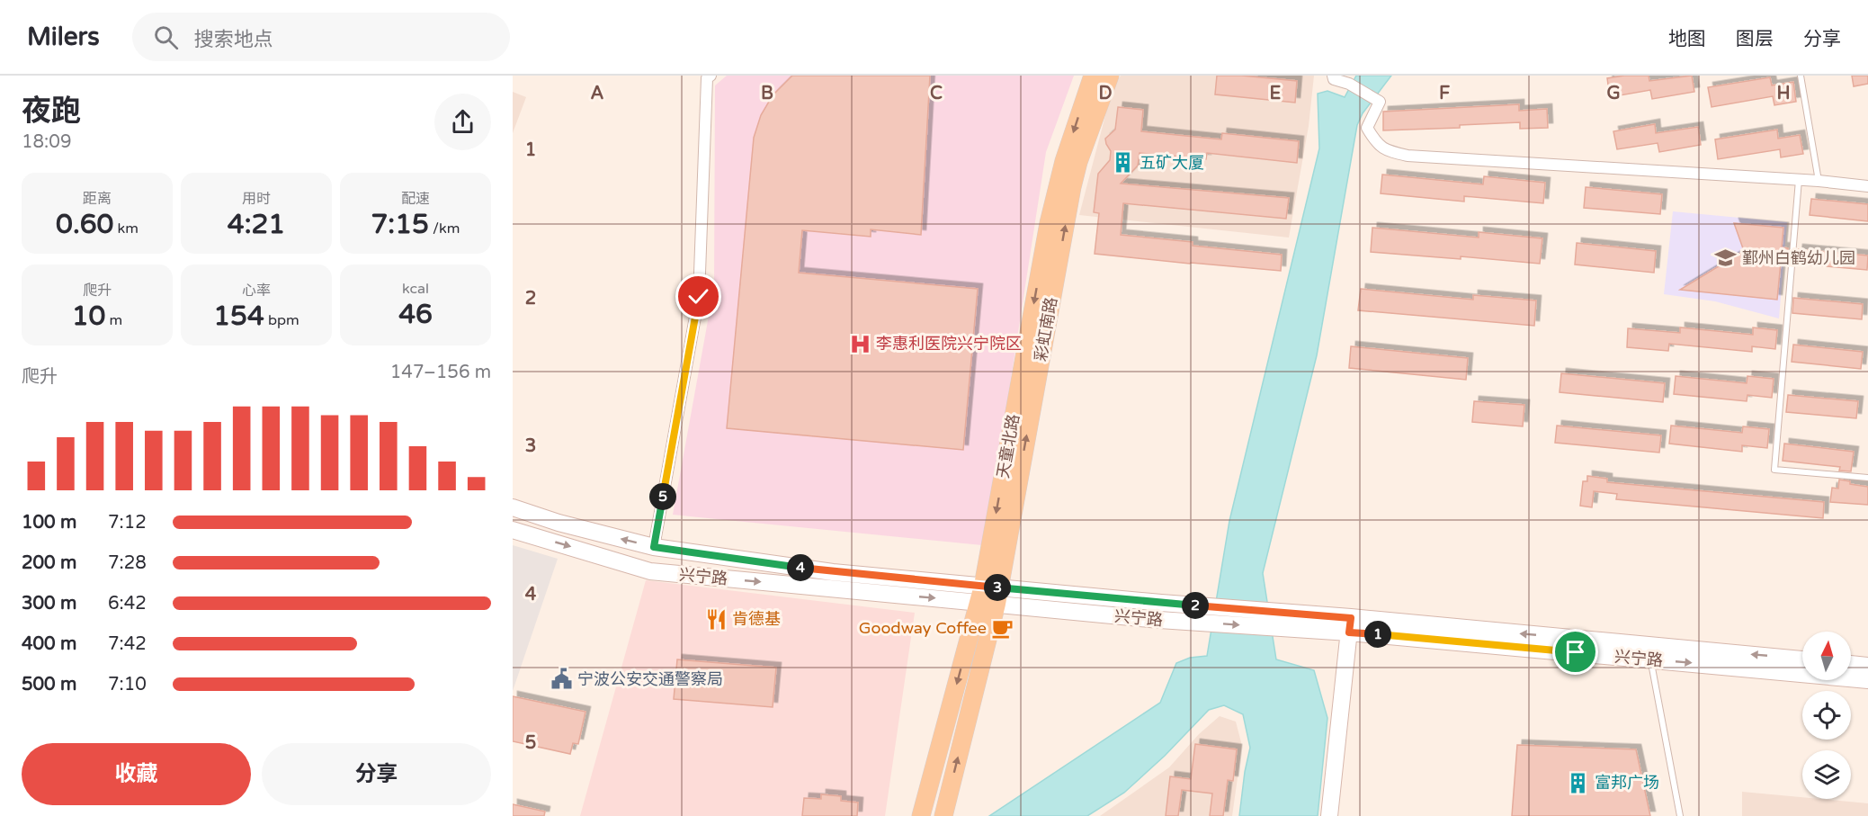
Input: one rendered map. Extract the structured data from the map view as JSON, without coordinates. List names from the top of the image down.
{
  "streets": {
    "main road": ["彩虹南路", "天童北路", "兴宁路"]
  },
  "crossings": [
    ["彩虹南路", "天童北路"],
    ["彩虹南路", "兴宁路"],
    ["天童北路", "兴宁路"]
  ],
  "one_way": ["彩虹南路"],
  "places": {
    "building": ["五矿大厦", "富邦广场"],
    "school or university": ["鄞州白鹤幼儿园"],
    "hospital": ["李惠利医院兴宁院区"],
    "restaurant": ["肯德基"],
    "cafe": ["Goodway Coffee"],
    "public building": ["宁波公安交通警察局"]
  },
  "north": "top",
  "page": {
    "header": "Milers",
    "search": "搜索地点",
    "nav": ["地图", "图层", "分享"],
    "heading": ["夜跑", "18:09"],
    "stats": [
      ["距离", "0.60 km"],
      ["用时", "4:21"],
      ["配速", "7:15 /km"],
      ["爬升", "10 m"],
      ["心率", "154 bpm"],
      ["kcal", "46"]
    ],
    "chart": ["爬升", "147–156 m"],
    "pins": [
      "5",
      "4",
      "3",
      "2",
      "1"
    ],
    "list": [
      {
        "name": "100 m",
        "note": "7:12"
      },
      {
        "name": "200 m",
        "note": "7:28"
      },
      {
        "name": "300 m",
        "note": "6:42"
      },
      {
        "name": "400 m",
        "note": "7:42"
      },
      {
        "name": "500 m",
        "note": "7:10"
      }
    ],
    "buttons": ["收藏", "分享"]
  },
  "grid": {
    "columns": [
      "A",
      "B",
      "C",
      "D",
      "E",
      "F",
      "G",
      "H"
    ],
    "rows": [
      "1",
      "2",
      "3",
      "4",
      "5"
    ]
  }
}
